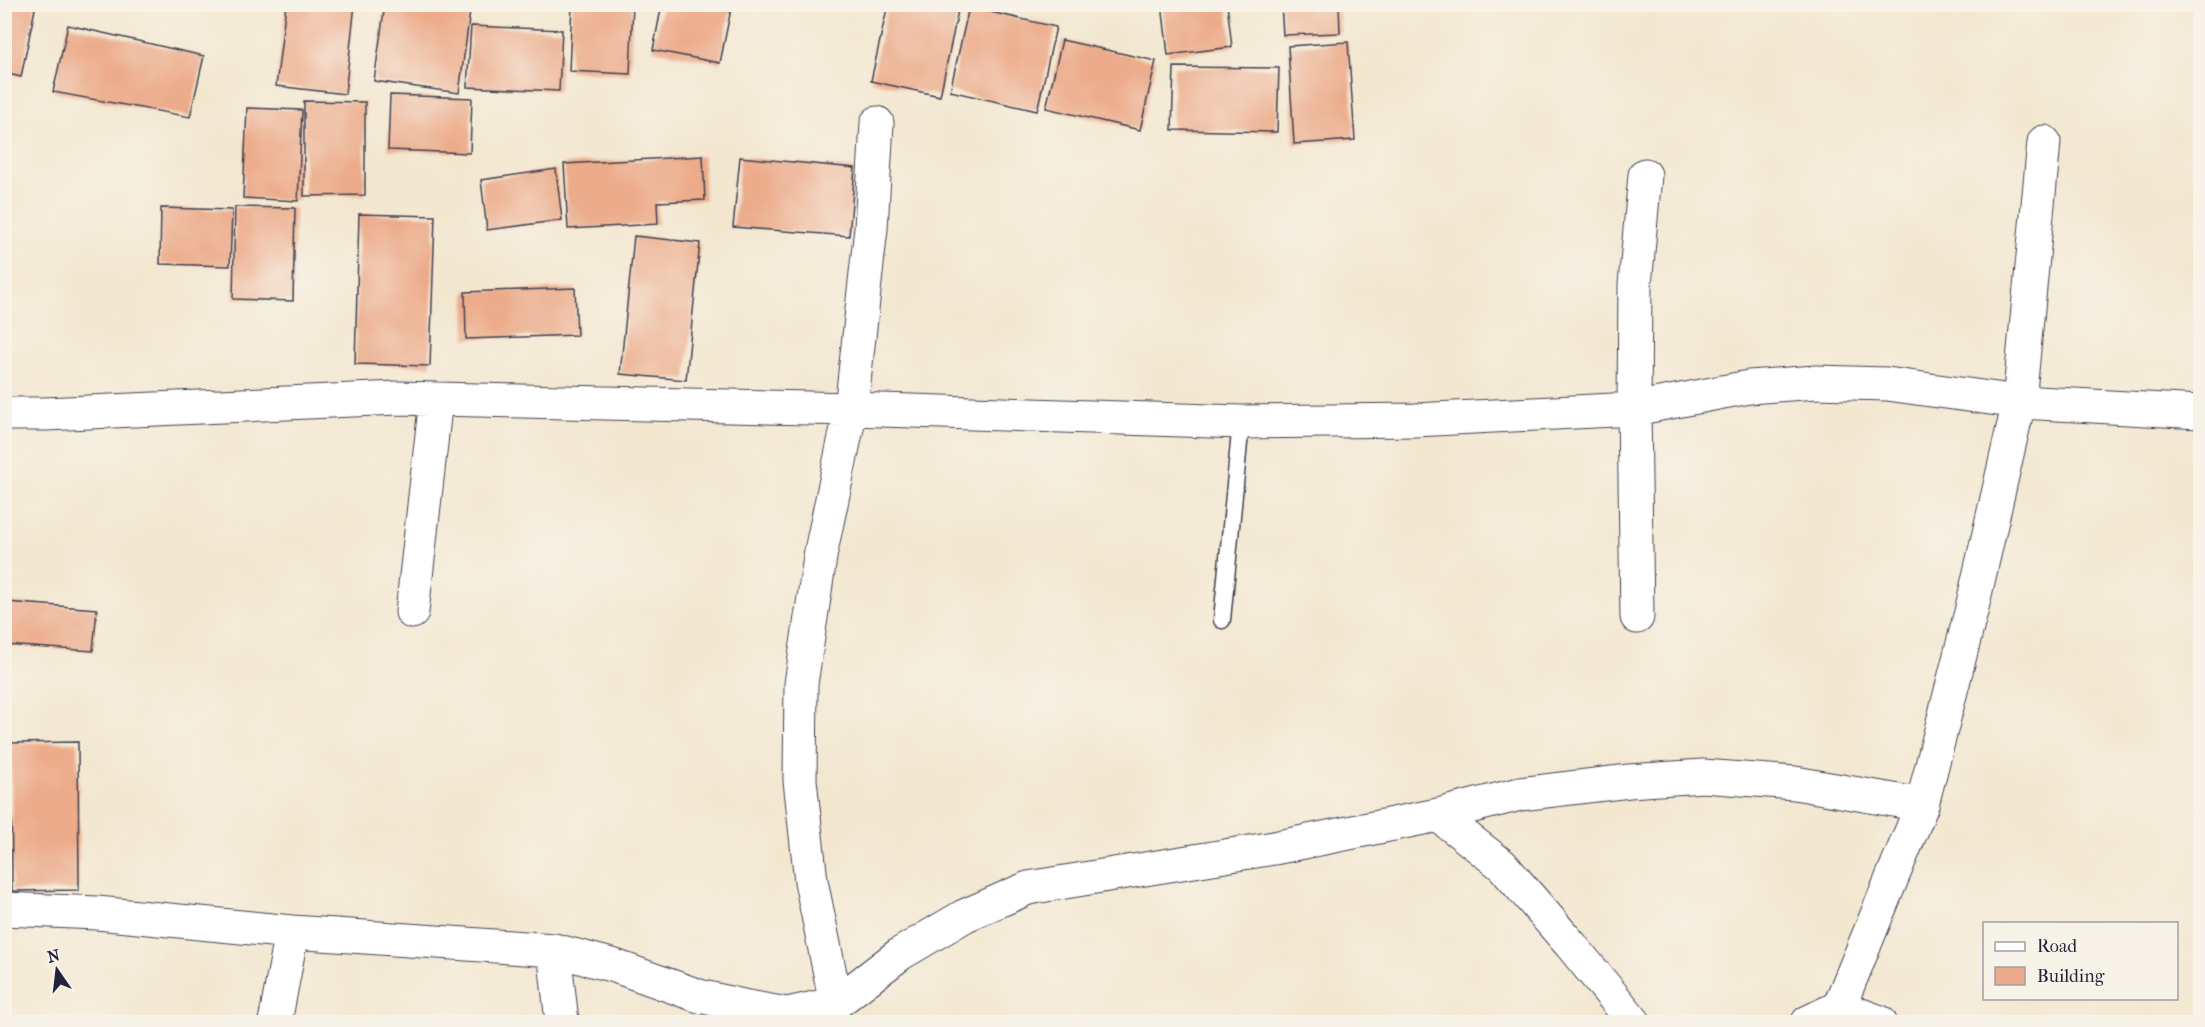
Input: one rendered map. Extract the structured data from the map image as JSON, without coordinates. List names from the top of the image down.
{
  "legend": ["Road", "Building"],
  "north": "top"
}
